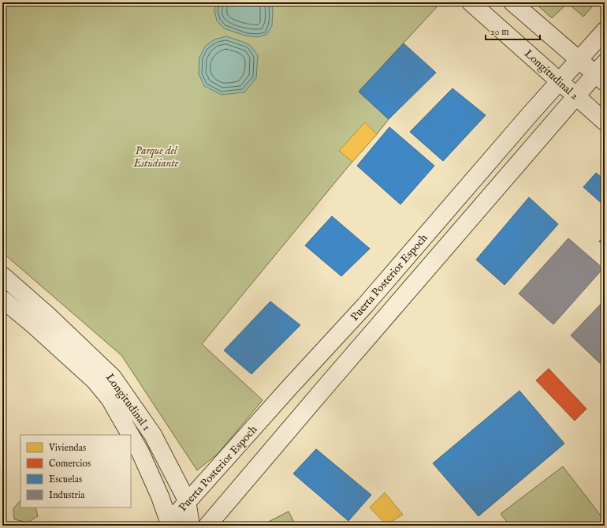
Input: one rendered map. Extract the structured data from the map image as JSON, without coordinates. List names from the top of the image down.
{
  "streets": {
    "street": ["Longitudinal 2", "Puerta Posterior Espoch", "Longitudinal 1"]
  },
  "crossings": [
    ["Longitudinal 2", "Puerta Posterior Espoch"],
    ["Puerta Posterior Espoch", "Longitudinal 1"]
  ],
  "parks": ["Parque del Estudiante"],
  "legend": [
    "Viviendas",
    "Comercios",
    "Escuelas",
    "Industria"
  ],
  "scale_bar": "20 m"
}
